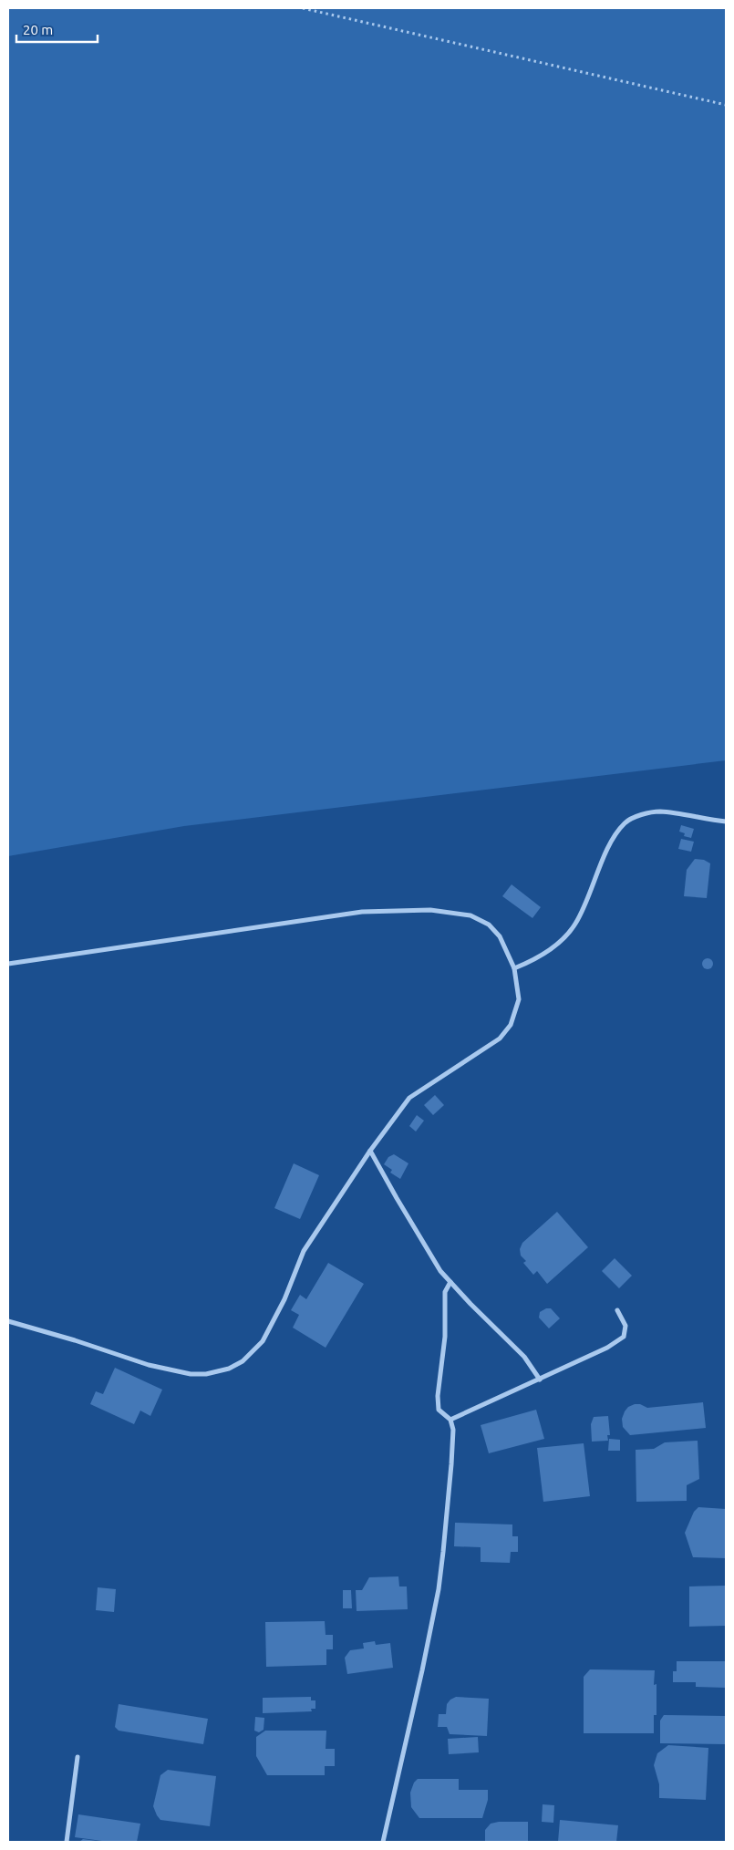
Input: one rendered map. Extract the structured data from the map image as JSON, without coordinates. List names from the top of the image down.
{
  "scale_bar": "20 m"
}
